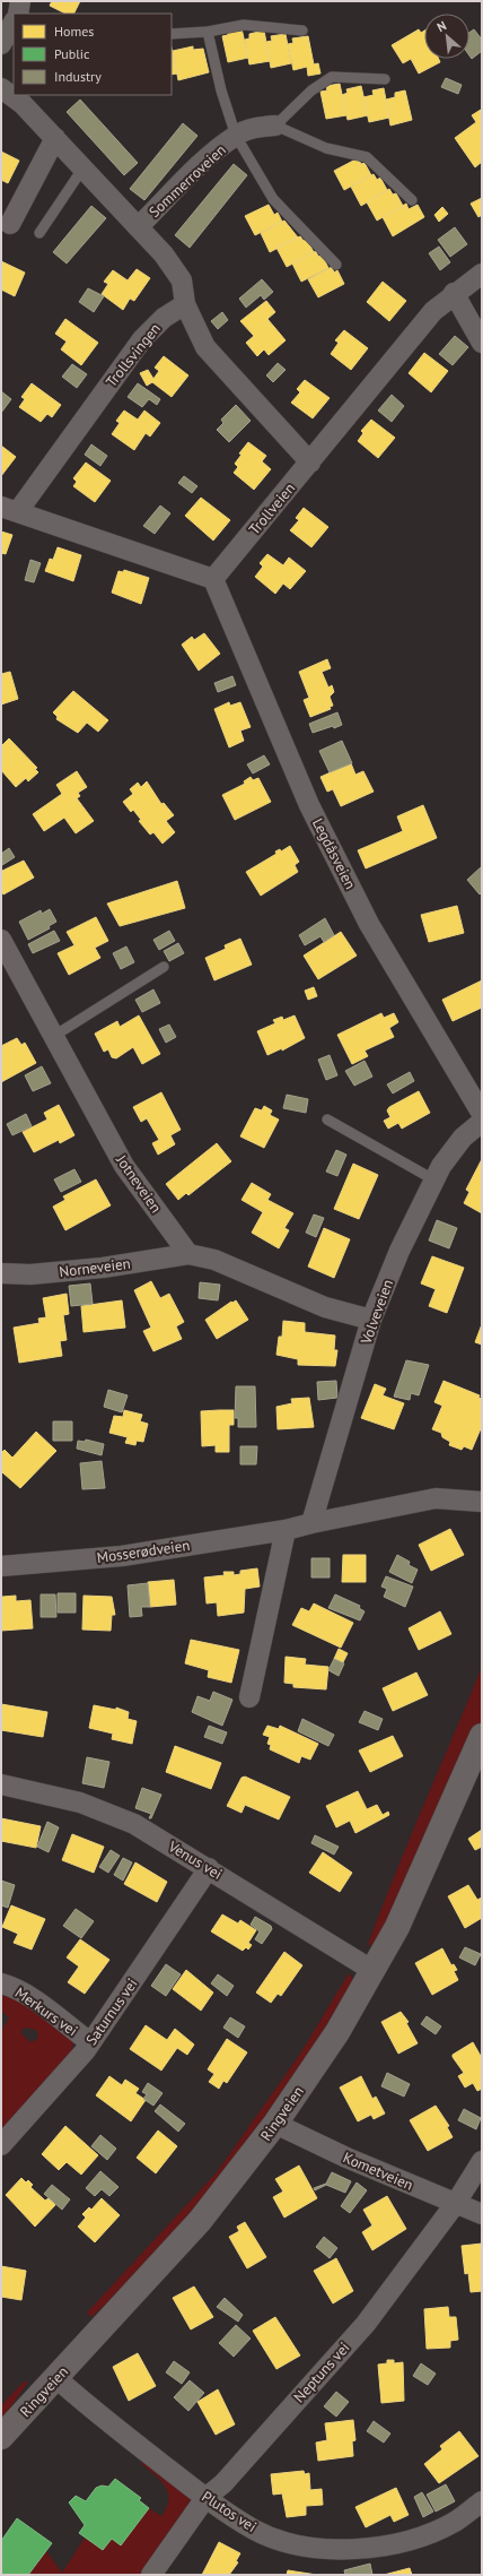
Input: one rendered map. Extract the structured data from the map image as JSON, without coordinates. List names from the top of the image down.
{
  "streets": {
    "main road": ["Ringveien"],
    "street": [
      "Sommerroveien",
      "Trollsvingen",
      "Trollveien",
      "Legdåsveien",
      "Jotneveien",
      "Norneveien",
      "Volveveien",
      "Mosserødveien",
      "Venus vei",
      "Merkurs vei",
      "Saturnus vei",
      "Kometveien",
      "Neptuns vei",
      "Plutos vei"
    ]
  },
  "crossings": [
    ["Sommerroveien", "Trollsvingen"],
    ["Trollveien", "Legdåsveien"],
    ["Jotneveien", "Norneveien"],
    ["Volveveien", "Mosserødveien"],
    ["Venus vei", "Saturnus vei"],
    ["Venus vei", "Ringveien"],
    ["Merkurs vei", "Saturnus vei"],
    ["Ringveien", "Kometveien"],
    ["Ringveien", "Plutos vei"],
    ["Kometveien", "Neptuns vei"],
    ["Neptuns vei", "Plutos vei"]
  ],
  "legend": ["Homes", "Public", "Industry"],
  "north": "top left"
}
